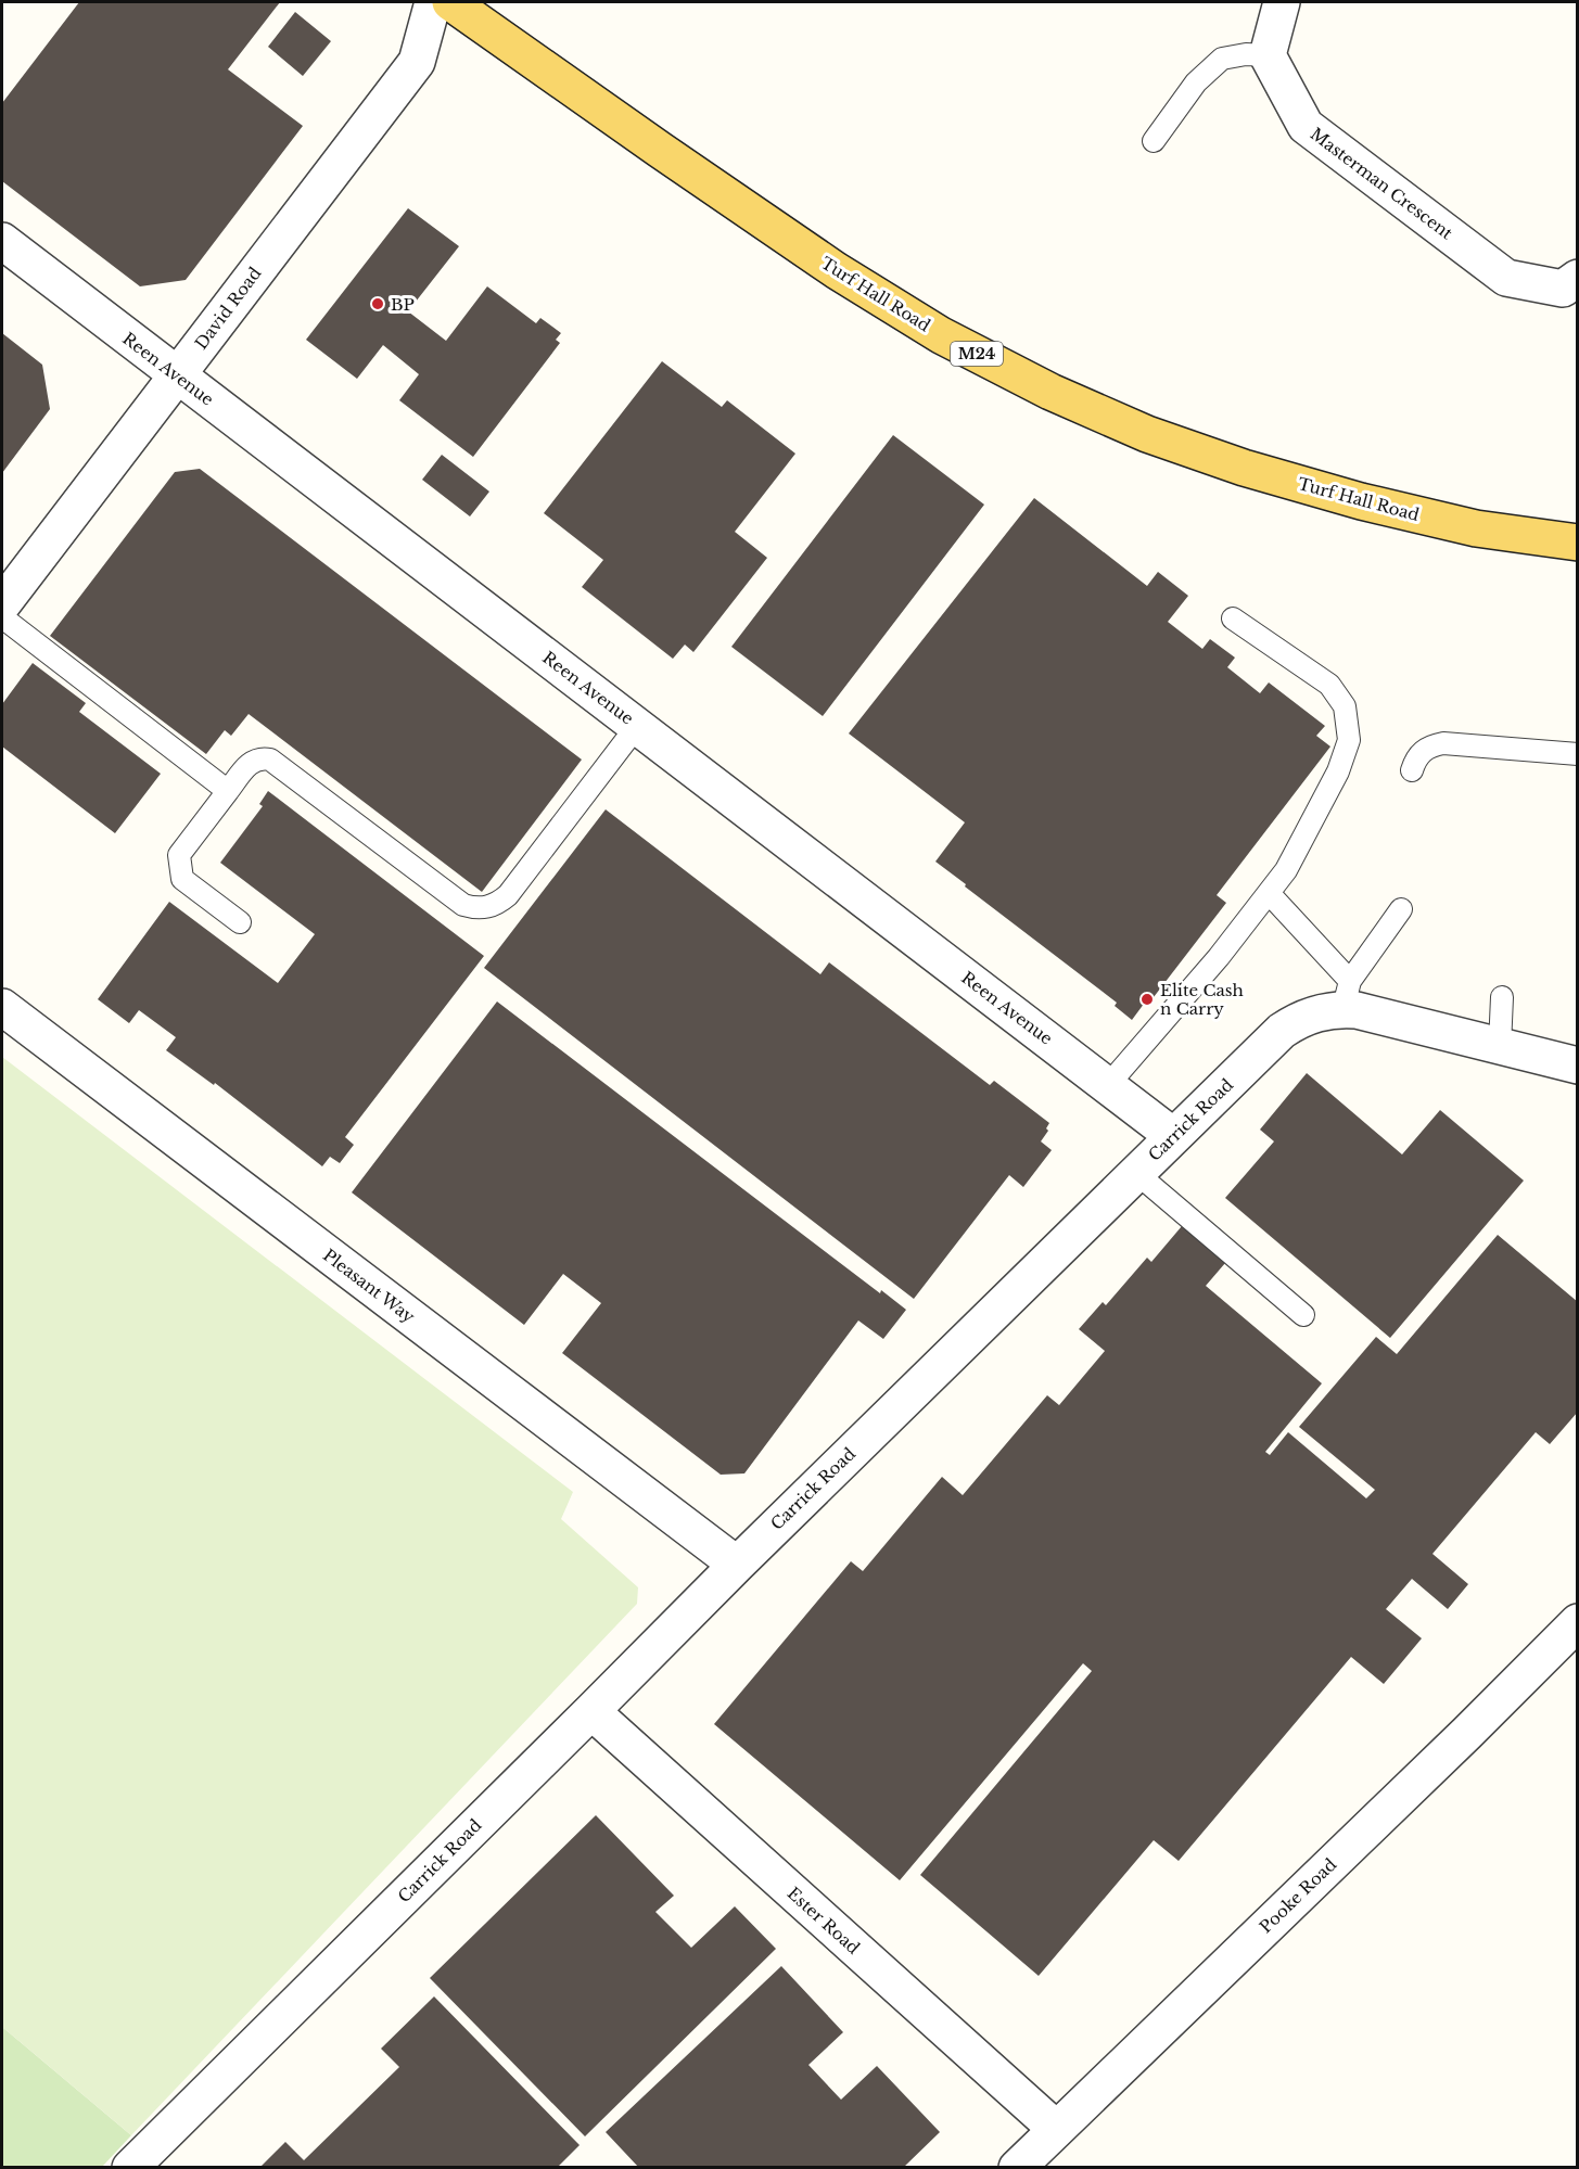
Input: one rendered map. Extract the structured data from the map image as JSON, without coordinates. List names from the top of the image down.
{
  "streets": {
    "main road": ["Turf Hall Road", "M24"],
    "street": [
      "Masterman Crescent",
      "David Road",
      "Reen Avenue",
      "Carrick Road",
      "Pleasant Way",
      "Pooke Road",
      "Ester Road"
    ]
  },
  "crossings": [
    ["David Road", "Reen Avenue"],
    ["Reen Avenue", "Carrick Road"],
    ["Carrick Road", "Pleasant Way"],
    ["Carrick Road", "Ester Road"],
    ["Pooke Road", "Ester Road"]
  ],
  "places": ["BP", "Elite Cash n Carry"]
}
